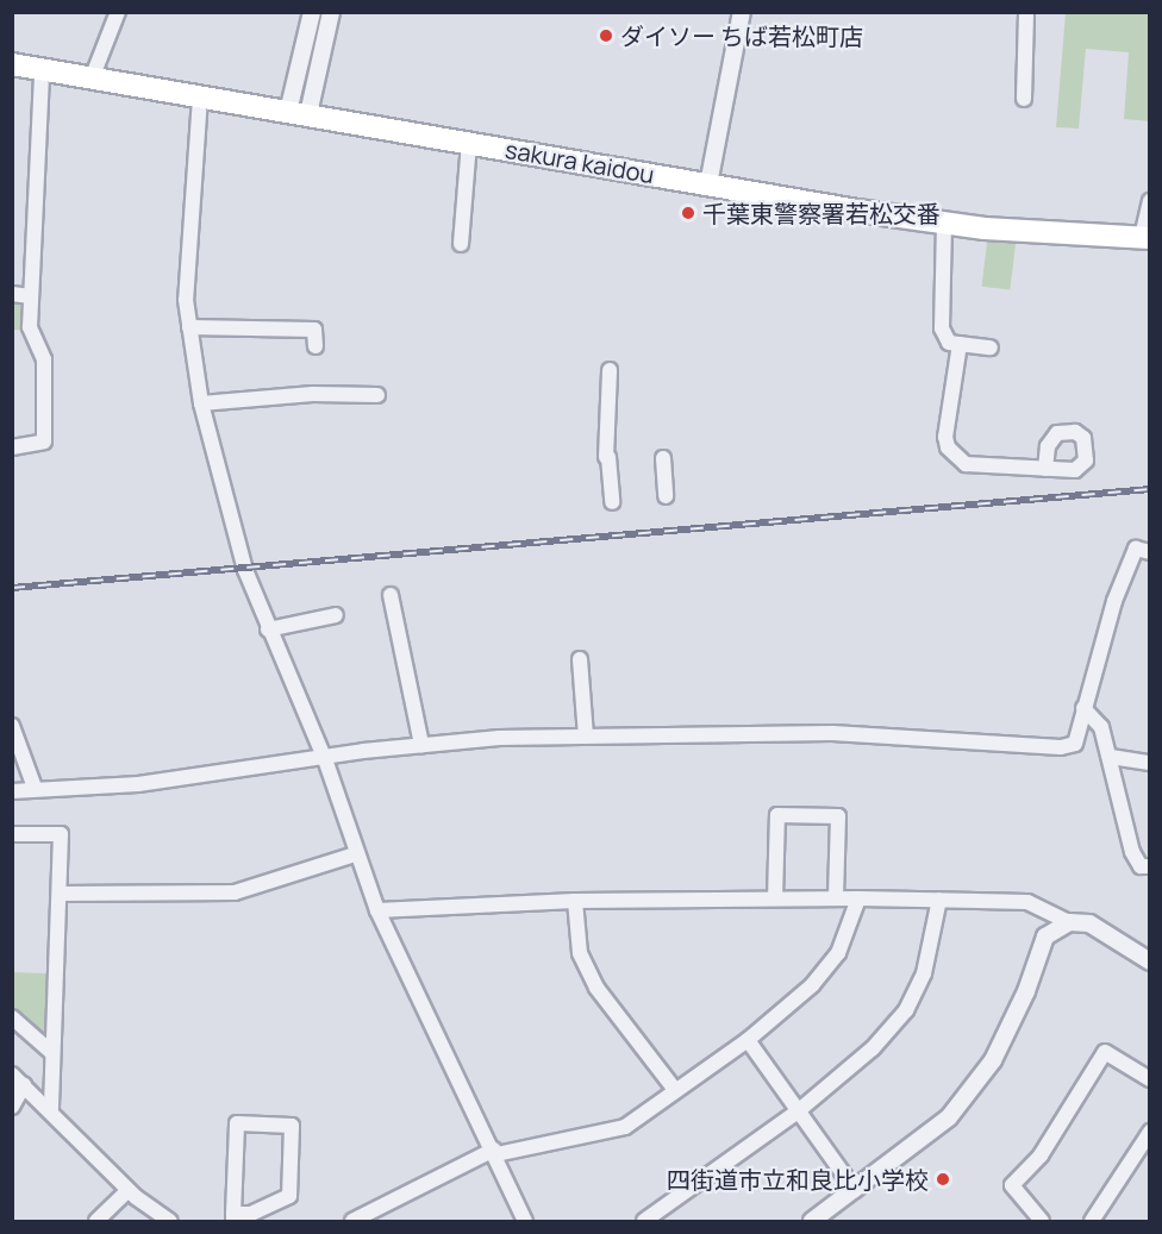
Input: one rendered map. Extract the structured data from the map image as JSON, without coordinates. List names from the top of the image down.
{
  "streets": {
    "main road": ["sakura kaidou"]
  },
  "places": ["ダイソー ちば若松町店", "千葉東警察署若松交番", "四街道市立和良比小学校"]
}
